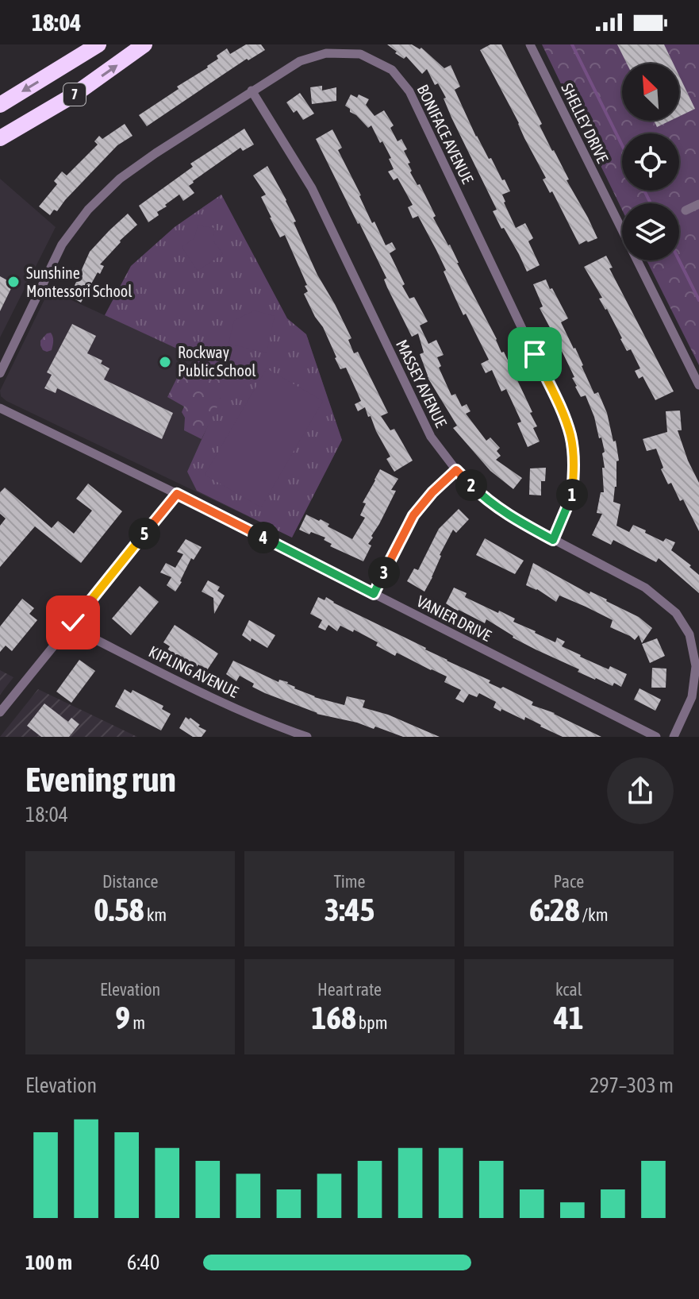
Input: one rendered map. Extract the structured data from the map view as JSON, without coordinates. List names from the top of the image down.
{
  "streets": {
    "highway": ["7"],
    "street": [
      "SHELLEY DRIVE",
      "BONIFACE AVENUE",
      "MASSEY AVENUE",
      "VANIER DRIVE",
      "KIPLING AVENUE"
    ]
  },
  "crossings": [
    ["BONIFACE AVENUE", "MASSEY AVENUE"]
  ],
  "places": ["Sunshine Montessori School", "Rockway Public School"],
  "north": "top left",
  "page": {
    "status": "18:04",
    "pins": [
      "2",
      "1",
      "5",
      "4",
      "3"
    ],
    "heading": ["Evening run", "18:04"],
    "stats": [
      ["Distance", "0.58 km"],
      ["Time", "3:45"],
      ["Pace", "6:28 /km"],
      ["Elevation", "9 m"],
      ["Heart rate", "168 bpm"],
      ["kcal", "41"]
    ],
    "chart": ["Elevation", "297–303 m"],
    "list": [
      {
        "name": "100 m",
        "note": "6:40"
      }
    ]
  }
}
